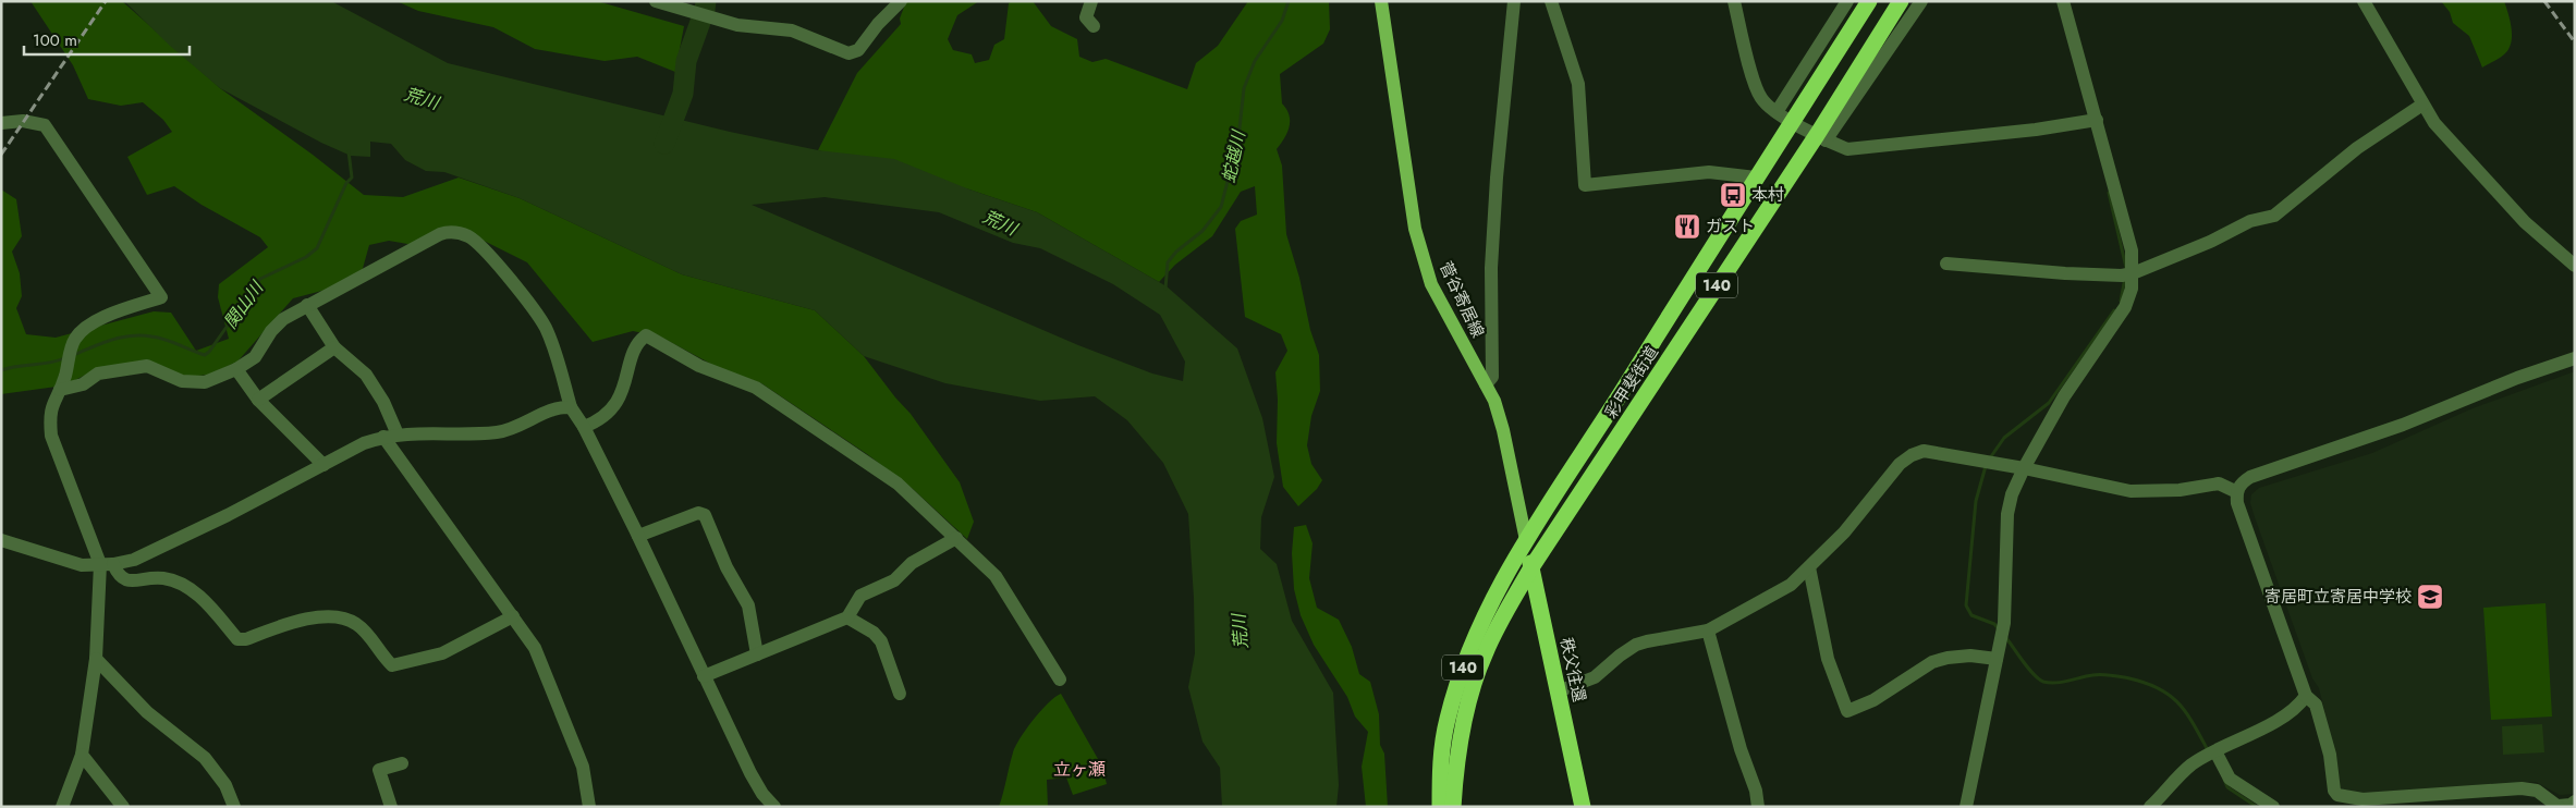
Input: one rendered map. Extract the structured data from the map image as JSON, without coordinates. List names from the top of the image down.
{
  "streets": {
    "highway": ["140", "彩甲斐街道", "秩父往還"],
    "main road": ["菅谷寄居線"]
  },
  "crossings": [
    ["菅谷寄居線", "彩甲斐街道"],
    ["菅谷寄居線", "秩父往還"],
    ["彩甲斐街道", "秩父往還"]
  ],
  "districts": ["立ヶ瀬"],
  "water": ["荒川", "蛇越川", "関山川"],
  "places": {
    "bus stop": ["本村"],
    "restaurant": ["ガスト"],
    "school or university": ["寄居町立寄居中学校"]
  },
  "scale_bar": "100 m"
}
